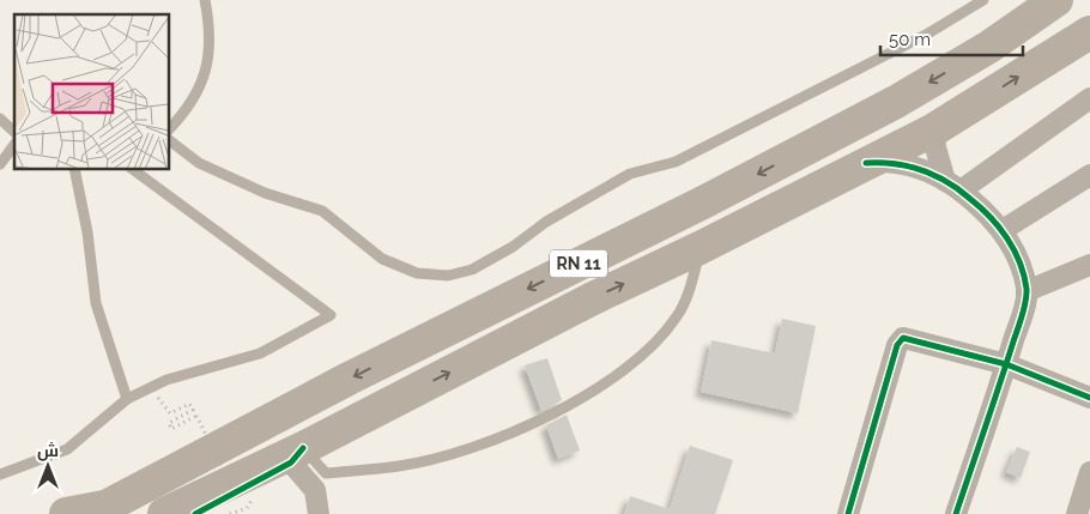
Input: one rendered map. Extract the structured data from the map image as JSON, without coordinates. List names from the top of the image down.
{
  "streets": {
    "highway": ["RN 11"]
  },
  "scale_bar": "50 m",
  "north": "top"
}
